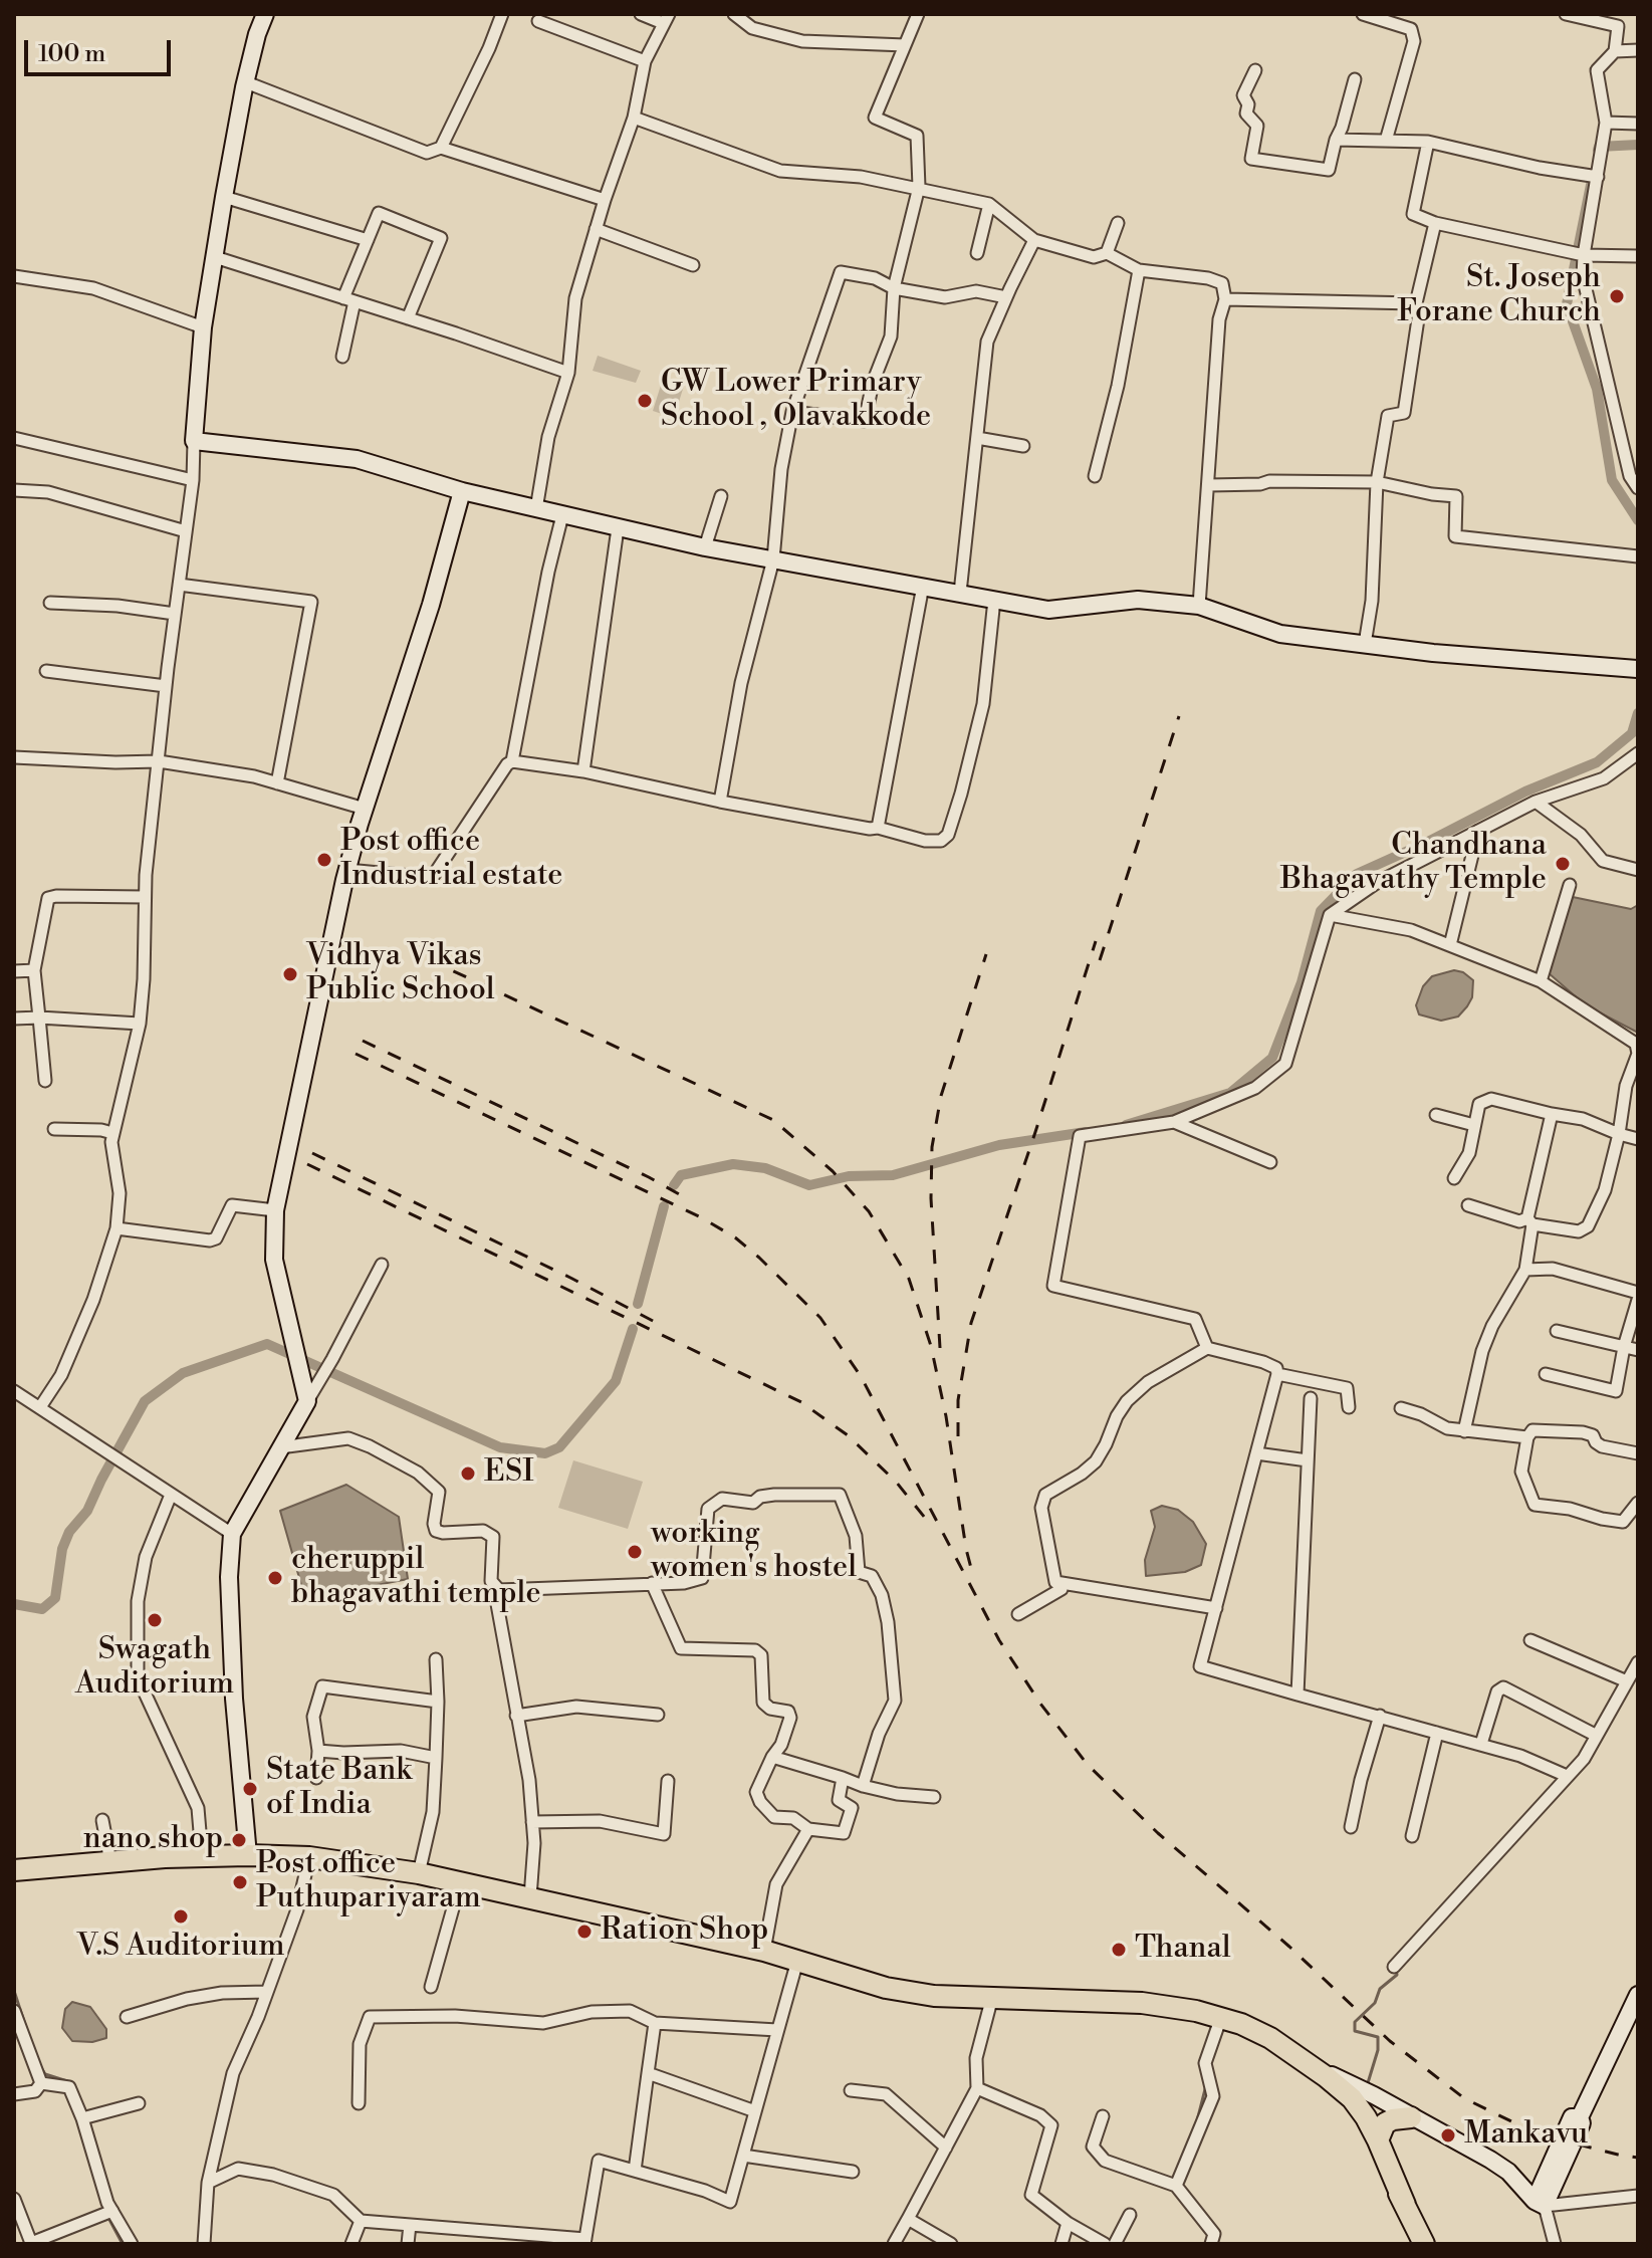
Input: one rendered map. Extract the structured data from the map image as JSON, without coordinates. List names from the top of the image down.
{
  "places": [
    "St. Joseph Forane Church",
    "GW Lower Primary School , Olavakkode",
    "Post office Industrial estate",
    "Chandhana Bhagavathy Temple",
    "Vidhya Vikas Public School",
    "ESI",
    "working women's hostel",
    "cheruppil bhagavathi temple",
    "Swagath Auditorium",
    "State Bank of India",
    "nano shop",
    "Post office Puthupariyaram",
    "V.S Auditorium",
    "Ration Shop",
    "Thanal",
    "Mankavu"
  ],
  "scale_bar": "100 m"
}
